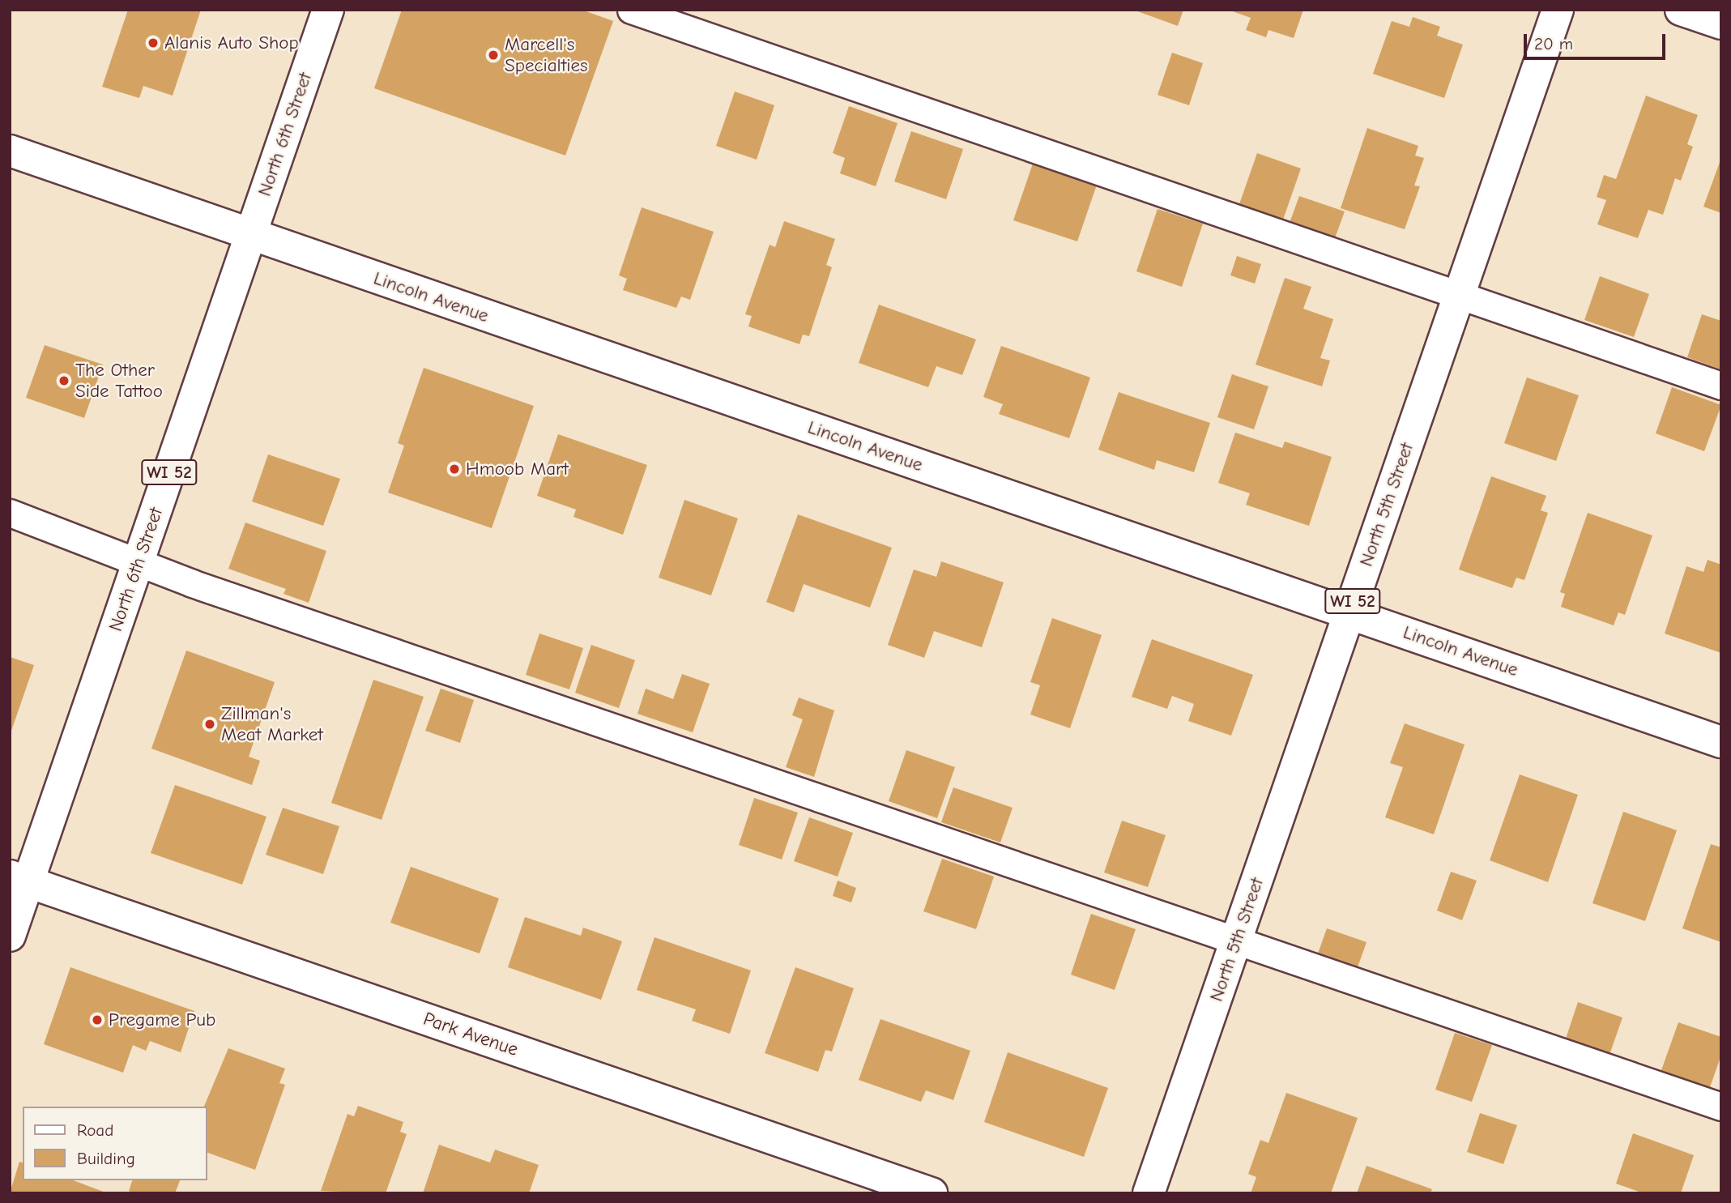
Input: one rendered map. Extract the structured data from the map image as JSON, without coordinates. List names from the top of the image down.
{
  "streets": {
    "street": [
      "North 6th Street",
      "Lincoln Avenue",
      "WI 52",
      "North 5th Street",
      "Park Avenue"
    ]
  },
  "crossings": [
    ["North 6th Street", "Lincoln Avenue"],
    ["North 6th Street", "Park Avenue"],
    ["Lincoln Avenue", "North 5th Street"]
  ],
  "places": [
    "Alanis Auto Shop",
    "Marcell's Specialties",
    "The Other Side Tattoo",
    "Hmoob Mart",
    "Zillman's Meat Market",
    "Pregame Pub"
  ],
  "legend": ["Road", "Building"],
  "scale_bar": "20 m"
}
